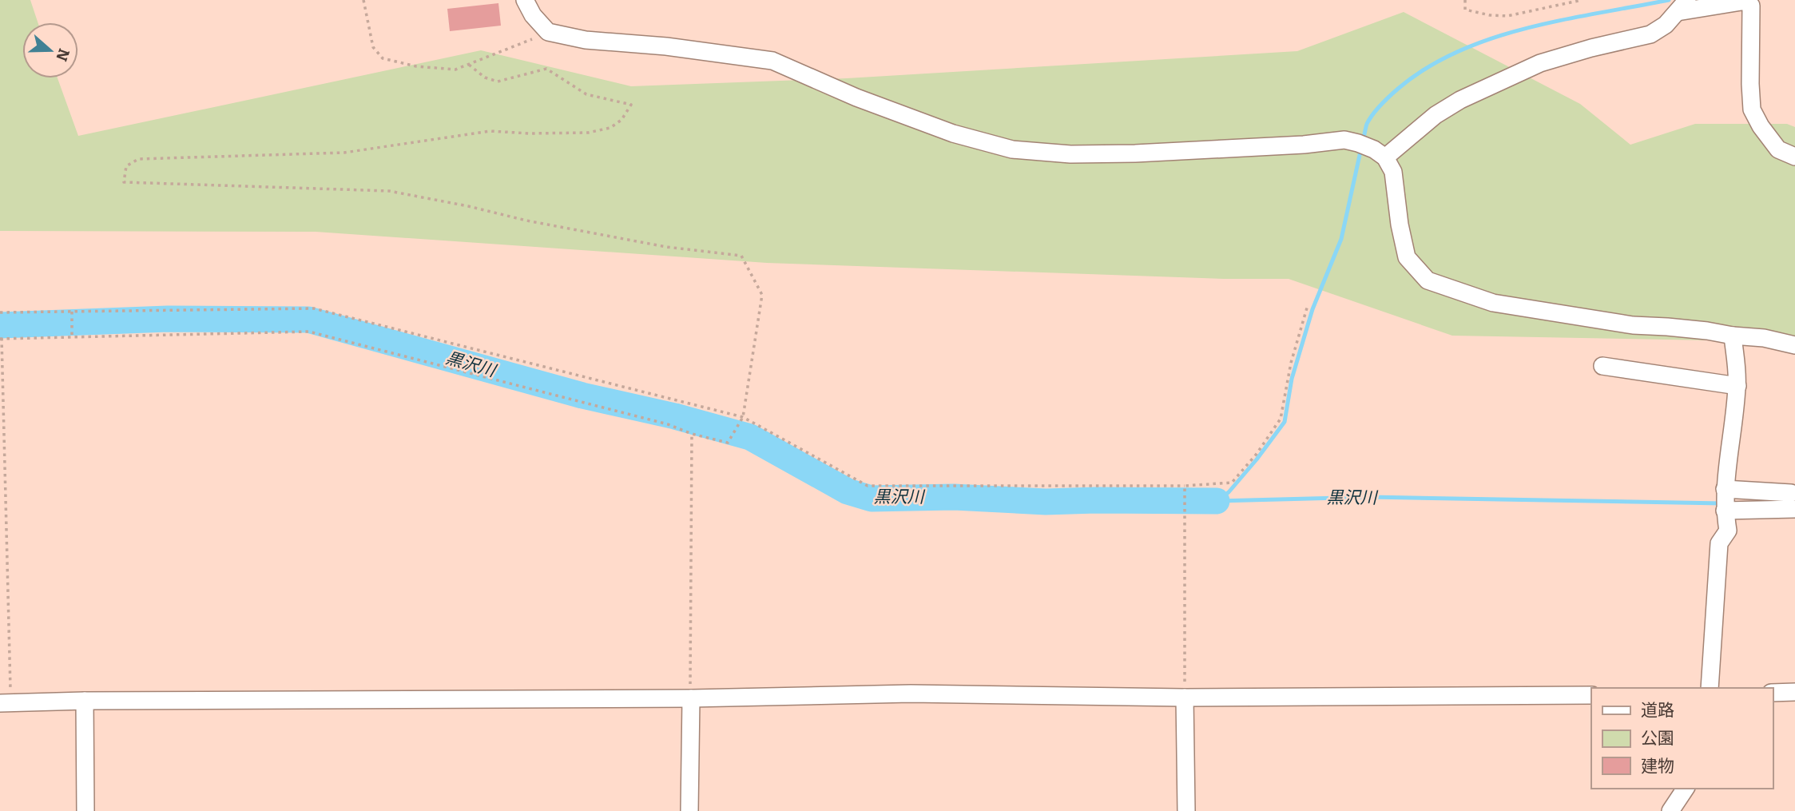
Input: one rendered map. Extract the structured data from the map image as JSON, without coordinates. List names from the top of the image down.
{
  "water": ["黒沢川"],
  "legend": ["道路", "公園", "建物"],
  "north": "right"
}
